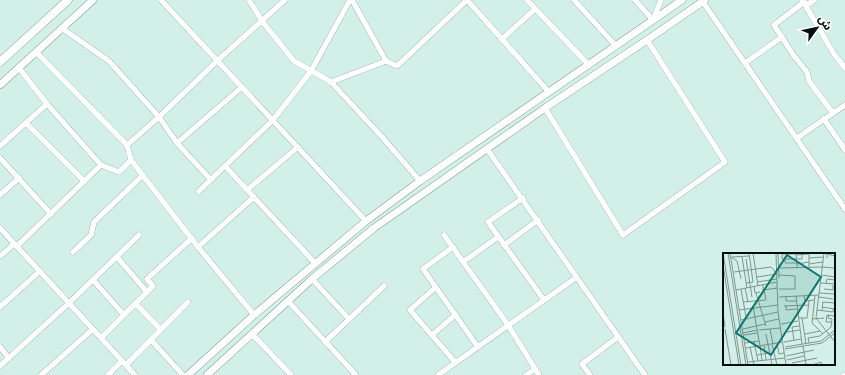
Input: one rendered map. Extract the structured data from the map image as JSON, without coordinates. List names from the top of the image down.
{
  "north": "top right"
}
